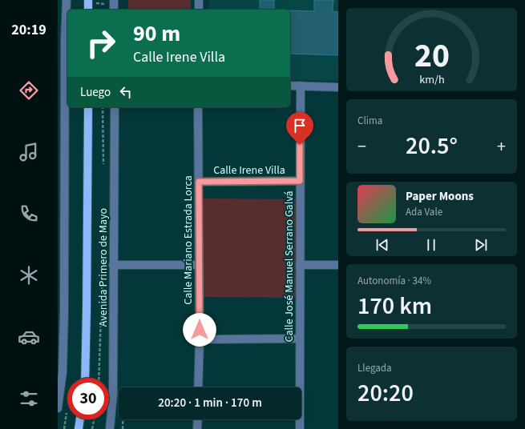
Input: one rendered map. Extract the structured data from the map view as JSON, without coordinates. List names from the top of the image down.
{
  "streets": {
    "main road": ["Avenida Primero de Mayo"],
    "street": ["Calle Irene Villa", "Calle Mariano Estrada Lorca", "Calle José Manuel Serrano Galvá"]
  },
  "crossings": [
    ["Calle Irene Villa", "Calle Mariano Estrada Lorca"],
    ["Calle Irene Villa", "Calle José Manuel Serrano Galvá"]
  ],
  "page": {
    "tabs": "20:19",
    "turn": ["90 m", "Calle Irene Villa"],
    "then": "Luego",
    "tile": [
      "Clima",
      ["Autonomía · 34%", "170 km"],
      ["Llegada", "20:20"]
    ],
    "heat": ["−", "20.5°", "+"],
    "song": ["Paper Moons", "Ada Vale"],
    "limit": "30",
    "trip": "20:20 · 1 min · 170 m",
    "gauge": ["20", "km/h"]
  }
}
